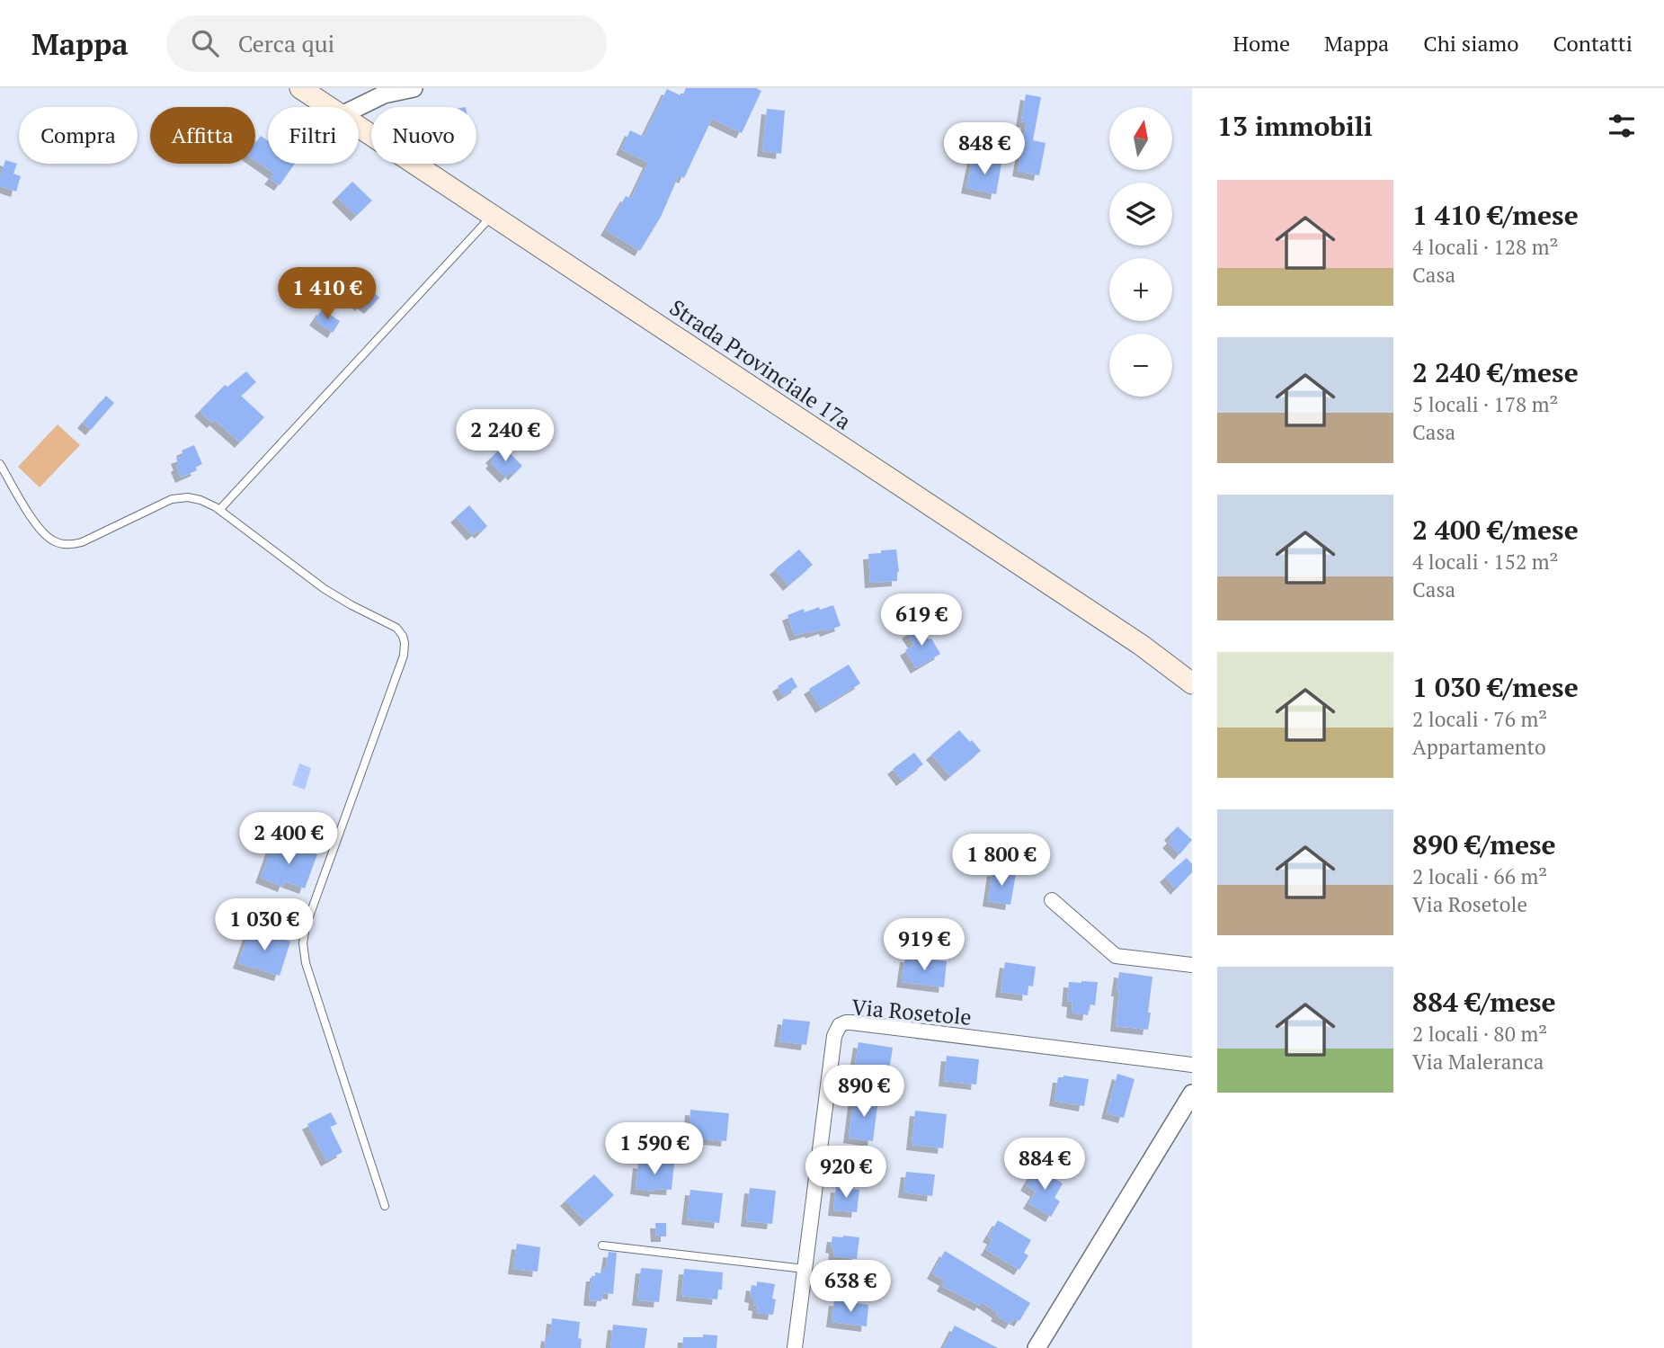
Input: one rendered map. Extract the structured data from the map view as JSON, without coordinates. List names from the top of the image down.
{
  "streets": {
    "main road": ["Strada Provinciale 17a"],
    "street": ["Via Rosetole"]
  },
  "north": "top",
  "page": {
    "header": "Mappa",
    "search": "Cerca qui",
    "nav": [
      "Home",
      "Mappa",
      "Chi siamo",
      "Contatti"
    ],
    "heading": "13 immobili",
    "map_buttons": ["+", "−"],
    "chip": [
      "Compra",
      "Affitta",
      "Filtri",
      "Nuovo"
    ],
    "price": [
      "848 €",
      "1 410 €",
      "2 240 €",
      "619 €",
      "2 400 €",
      "1 800 €",
      "1 030 €",
      "919 €",
      "890 €",
      "1 590 €",
      "884 €",
      "920 €",
      "638 €"
    ],
    "list": [
      {
        "name": "1 410 €/mese",
        "note": "4 locali · 128 m² · Casa"
      },
      {
        "name": "2 240 €/mese",
        "note": "5 locali · 178 m² · Casa"
      },
      {
        "name": "2 400 €/mese",
        "note": "4 locali · 152 m² · Casa"
      },
      {
        "name": "1 030 €/mese",
        "note": "2 locali · 76 m² · Appartamento"
      },
      {
        "name": "890 €/mese",
        "note": "2 locali · 66 m² · Via Rosetole"
      },
      {
        "name": "884 €/mese",
        "note": "2 locali · 80 m² · Via Maleranca"
      }
    ]
  }
}
